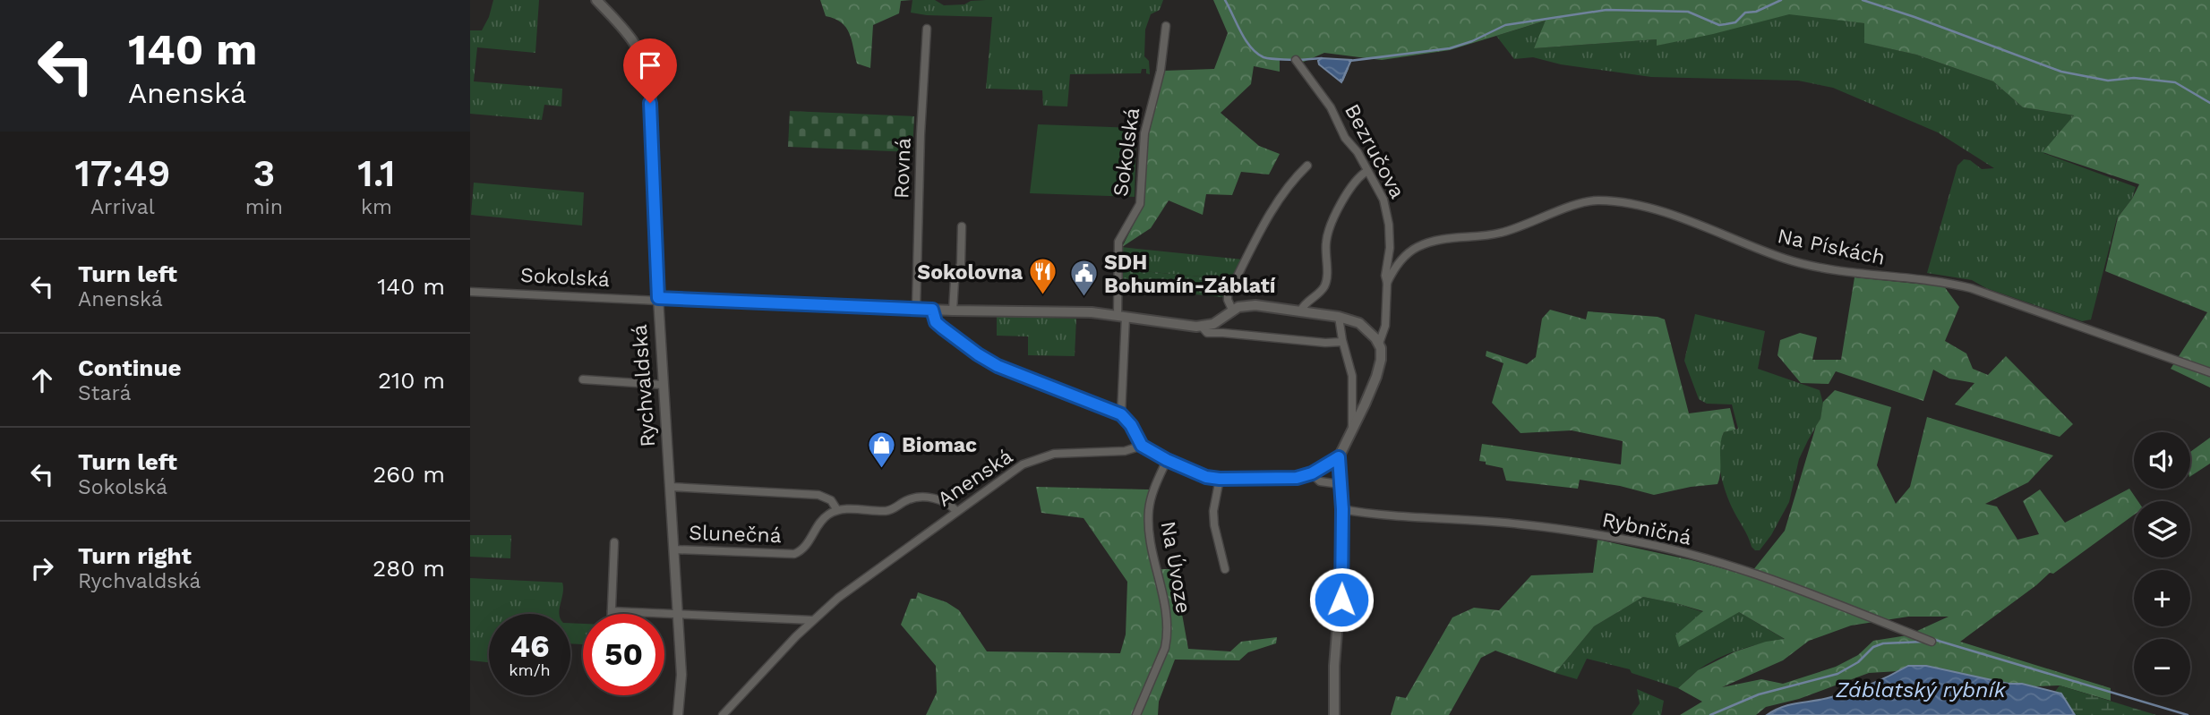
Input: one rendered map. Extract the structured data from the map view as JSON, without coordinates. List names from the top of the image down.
{
  "streets": {
    "main road": ["Sokolská", "Rychvaldská"],
    "street": [
      "Bezručova",
      "Rovná",
      "Na Pískách",
      "Anenská",
      "Rybničná",
      "Slunečná",
      "Na Úvoze"
    ]
  },
  "crossings": [
    ["Bezručova", "Na Pískách"],
    ["Sokolská", "Rovná"],
    ["Sokolská", "Rychvaldská"],
    ["Rychvaldská", "Slunečná"]
  ],
  "water": ["Záblatský rybník"],
  "places": {
    "restaurant": ["Sokolovna"],
    "public building": ["SDH Bohumín-Záblatí"],
    "shop": ["Biomac"]
  },
  "page": {
    "turn": ["140 m", "Anenská"],
    "eta": [
      "17:49",
      "Arrival",
      "3",
      "min",
      "1.1",
      "km"
    ],
    "list": [
      {
        "name": "Turn left",
        "note": "Anenská",
        "value": "140 m"
      },
      {
        "name": "Continue",
        "note": "Stará",
        "value": "210 m"
      },
      {
        "name": "Turn left",
        "note": "Sokolská",
        "value": "260 m"
      },
      {
        "name": "Turn right",
        "note": "Rychvaldská",
        "value": "280 m"
      }
    ],
    "map_buttons": ["+", "−"],
    "speed": "46 km/h",
    "limit": "50"
  }
}
